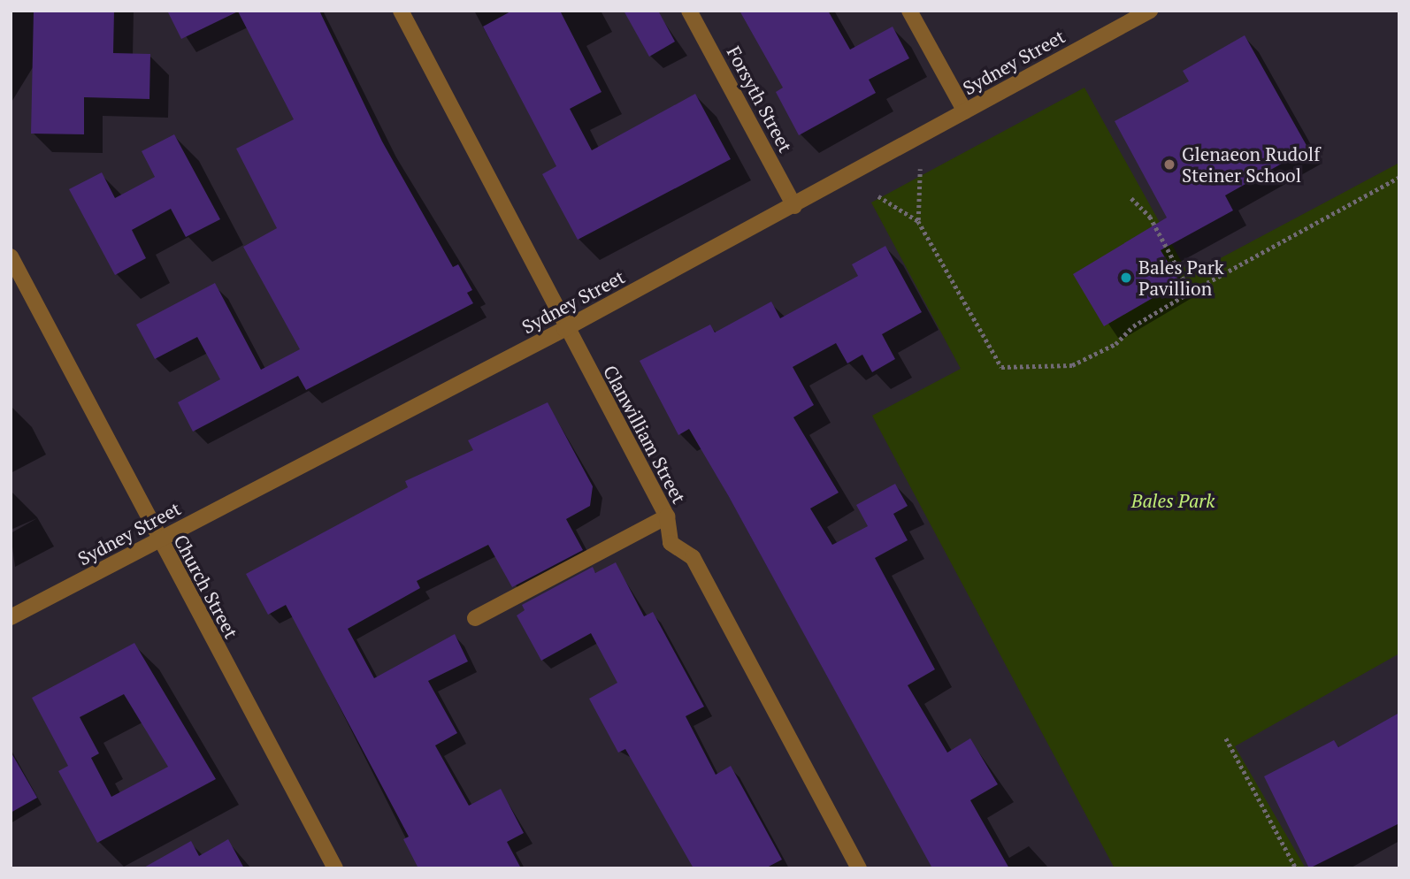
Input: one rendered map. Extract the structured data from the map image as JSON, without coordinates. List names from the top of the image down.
{
  "streets": {
    "street": [
      "Sydney Street",
      "Forsyth Street",
      "Clanwilliam Street",
      "Church Street"
    ]
  },
  "crossings": [
    ["Sydney Street", "Forsyth Street"],
    ["Sydney Street", "Clanwilliam Street"],
    ["Sydney Street", "Church Street"]
  ],
  "parks": ["Bales Park"],
  "places": ["Glenaeon Rudolf Steiner School", "Bales Park Pavillion"]
}
